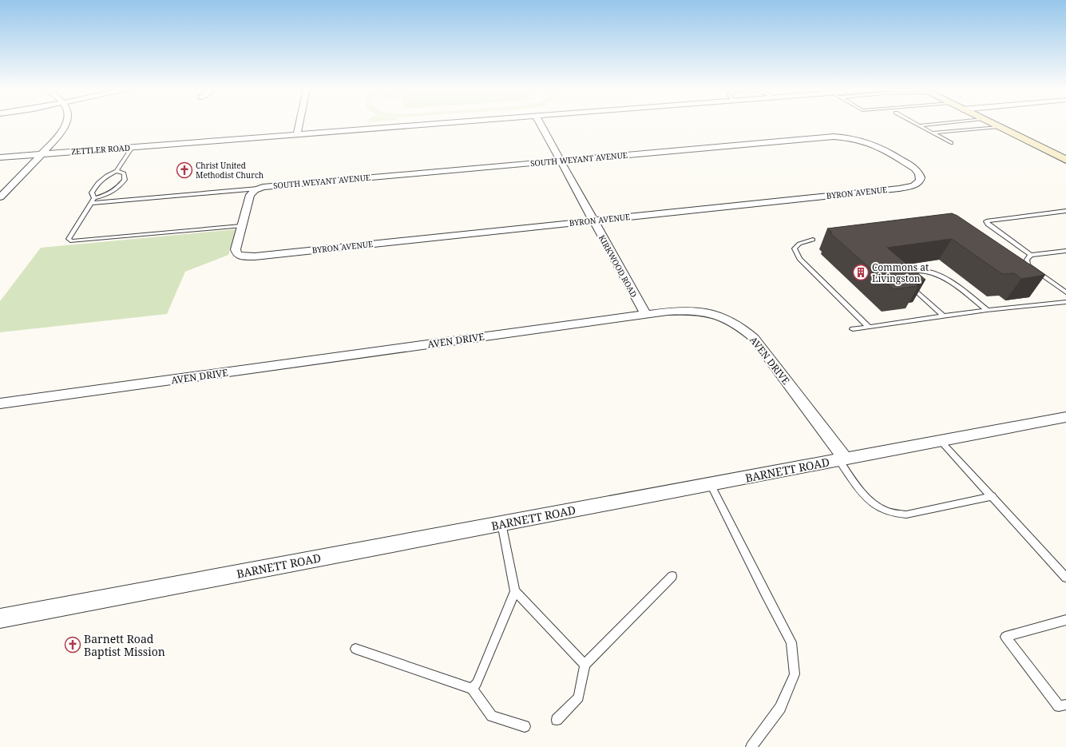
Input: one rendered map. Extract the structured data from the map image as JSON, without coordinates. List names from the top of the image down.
{
  "streets": {
    "street": [
      "ZETTLER ROAD",
      "SOUTH WEYANT AVENUE",
      "BYRON AVENUE",
      "KIRKWOOD ROAD",
      "AVEN DRIVE",
      "BARNETT ROAD"
    ]
  },
  "crossings": [
    ["SOUTH WEYANT AVENUE", "BYRON AVENUE"],
    ["SOUTH WEYANT AVENUE", "KIRKWOOD ROAD"],
    ["BYRON AVENUE", "KIRKWOOD ROAD"],
    ["KIRKWOOD ROAD", "AVEN DRIVE"],
    ["AVEN DRIVE", "BARNETT ROAD"]
  ],
  "places": {
    "church": ["Christ United Methodist Church", "Barnett Road Baptist Mission"],
    "building": ["Commons at Livingston"]
  }
}
